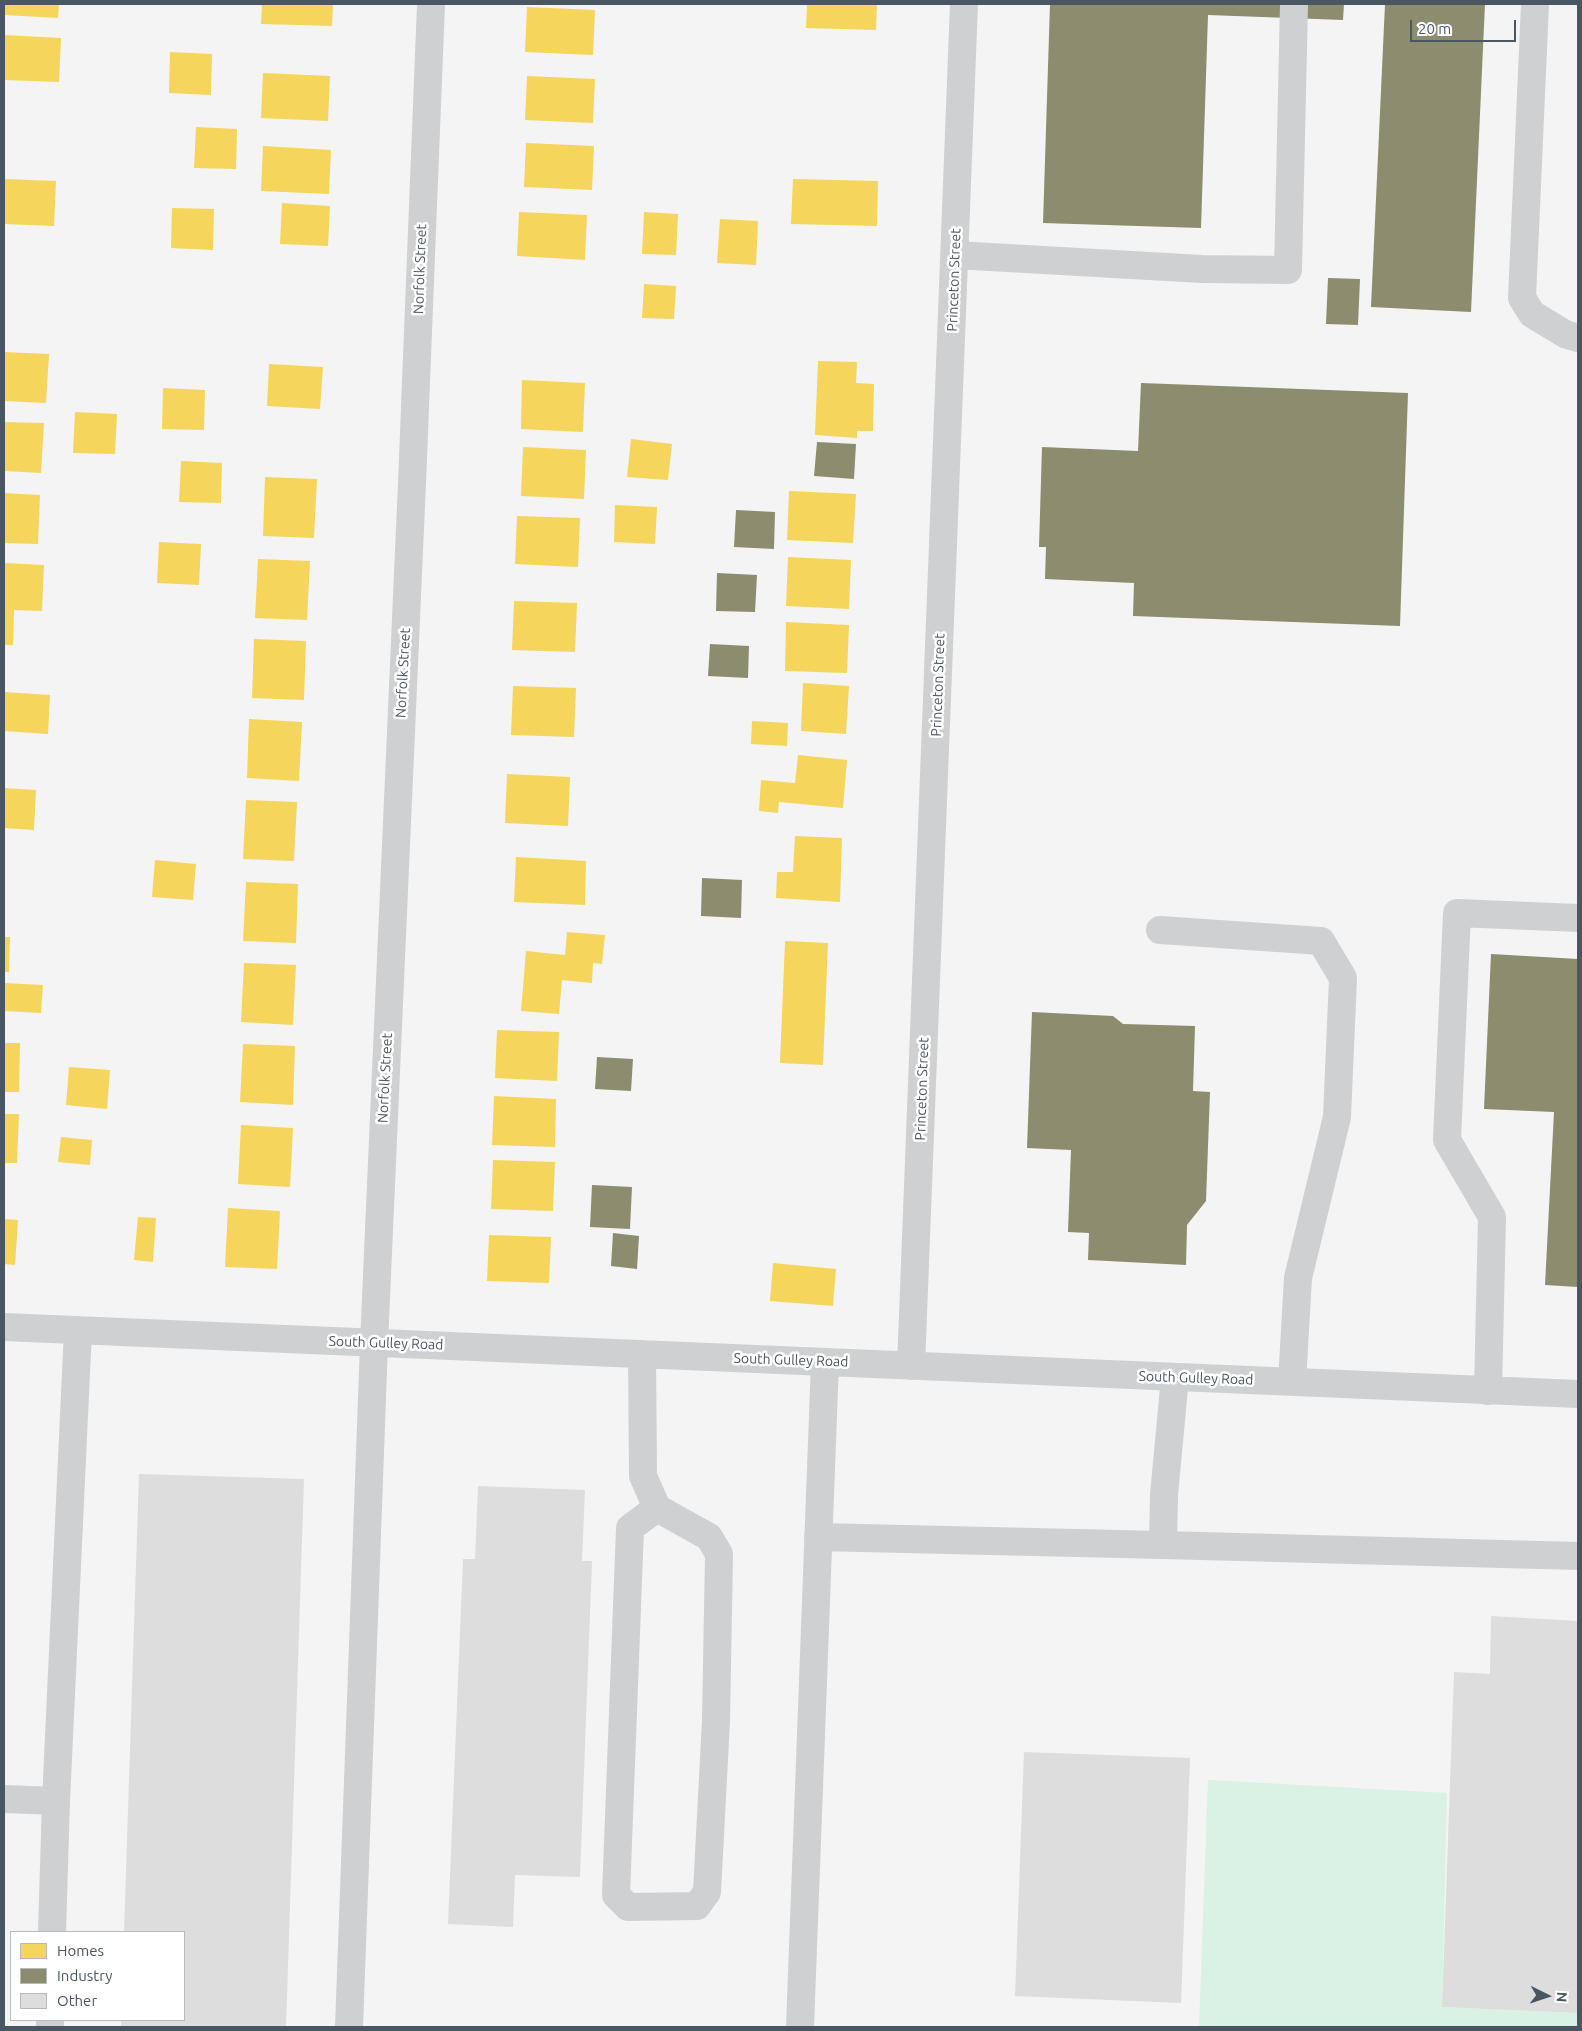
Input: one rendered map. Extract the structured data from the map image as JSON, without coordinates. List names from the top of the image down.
{
  "streets": {
    "street": ["Norfolk Street", "Princeton Street", "South Gulley Road"]
  },
  "crossings": [
    ["Norfolk Street", "South Gulley Road"],
    ["Princeton Street", "South Gulley Road"]
  ],
  "legend": ["Homes", "Industry", "Other"],
  "scale_bar": "20 m",
  "north": "right"
}
